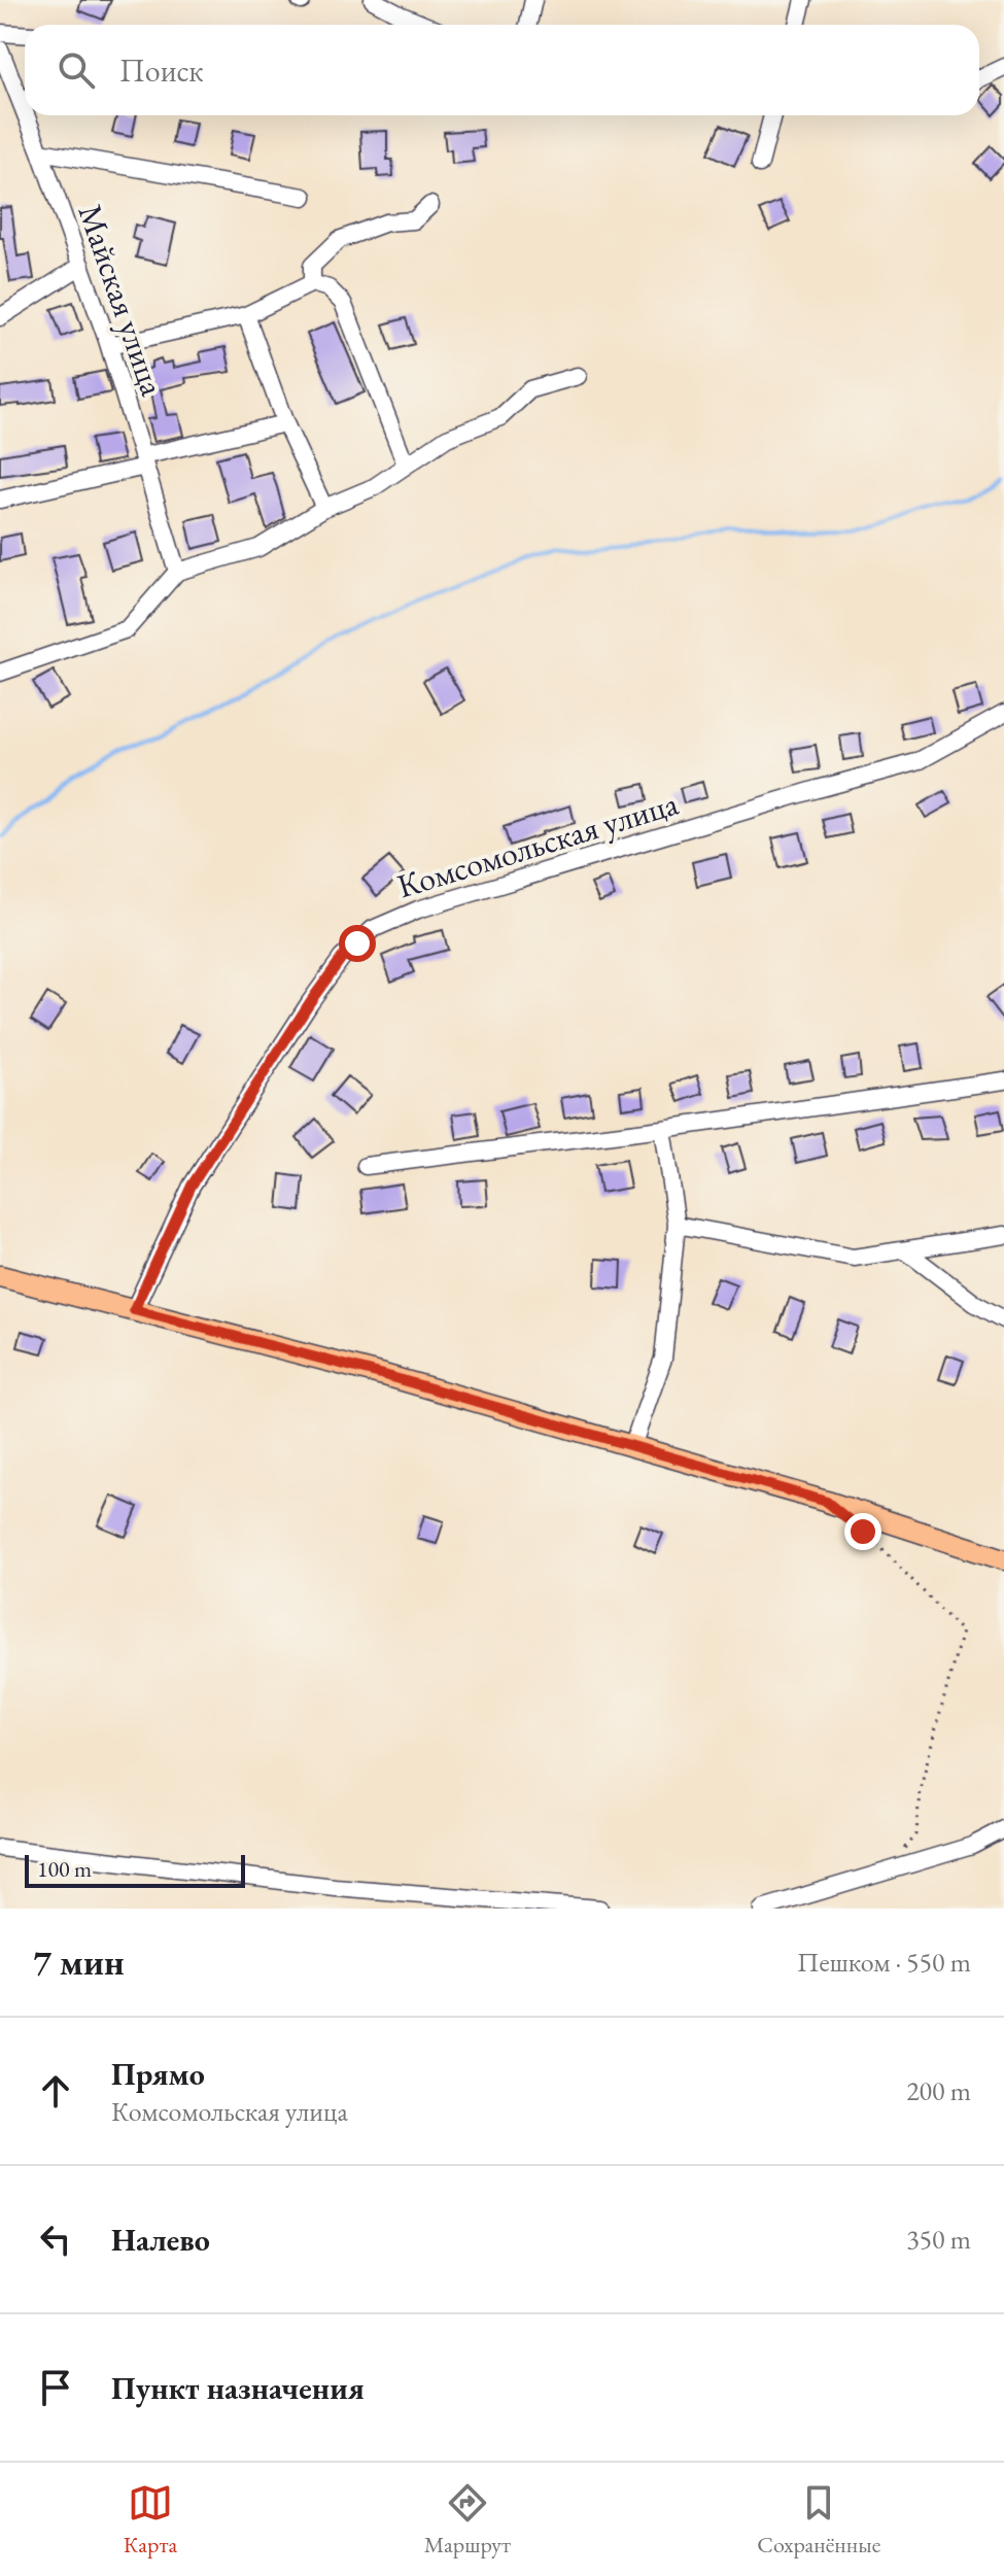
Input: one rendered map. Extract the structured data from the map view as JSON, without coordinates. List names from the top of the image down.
{
  "streets": {
    "street": ["Майская улица", "Комсомольская улица"]
  },
  "scale_bar": "100 m",
  "page": {
    "search": "Поиск",
    "scale": "100 m",
    "heading": ["7 мин", "Пешком · 550 m"],
    "list": [
      ["Прямо", "Комсомольская улица", "200 m"],
      ["Налево", "350 m"],
      "Пункт назначения"
    ],
    "nav": ["Карта", "Маршрут", "Сохранённые"]
  }
}
